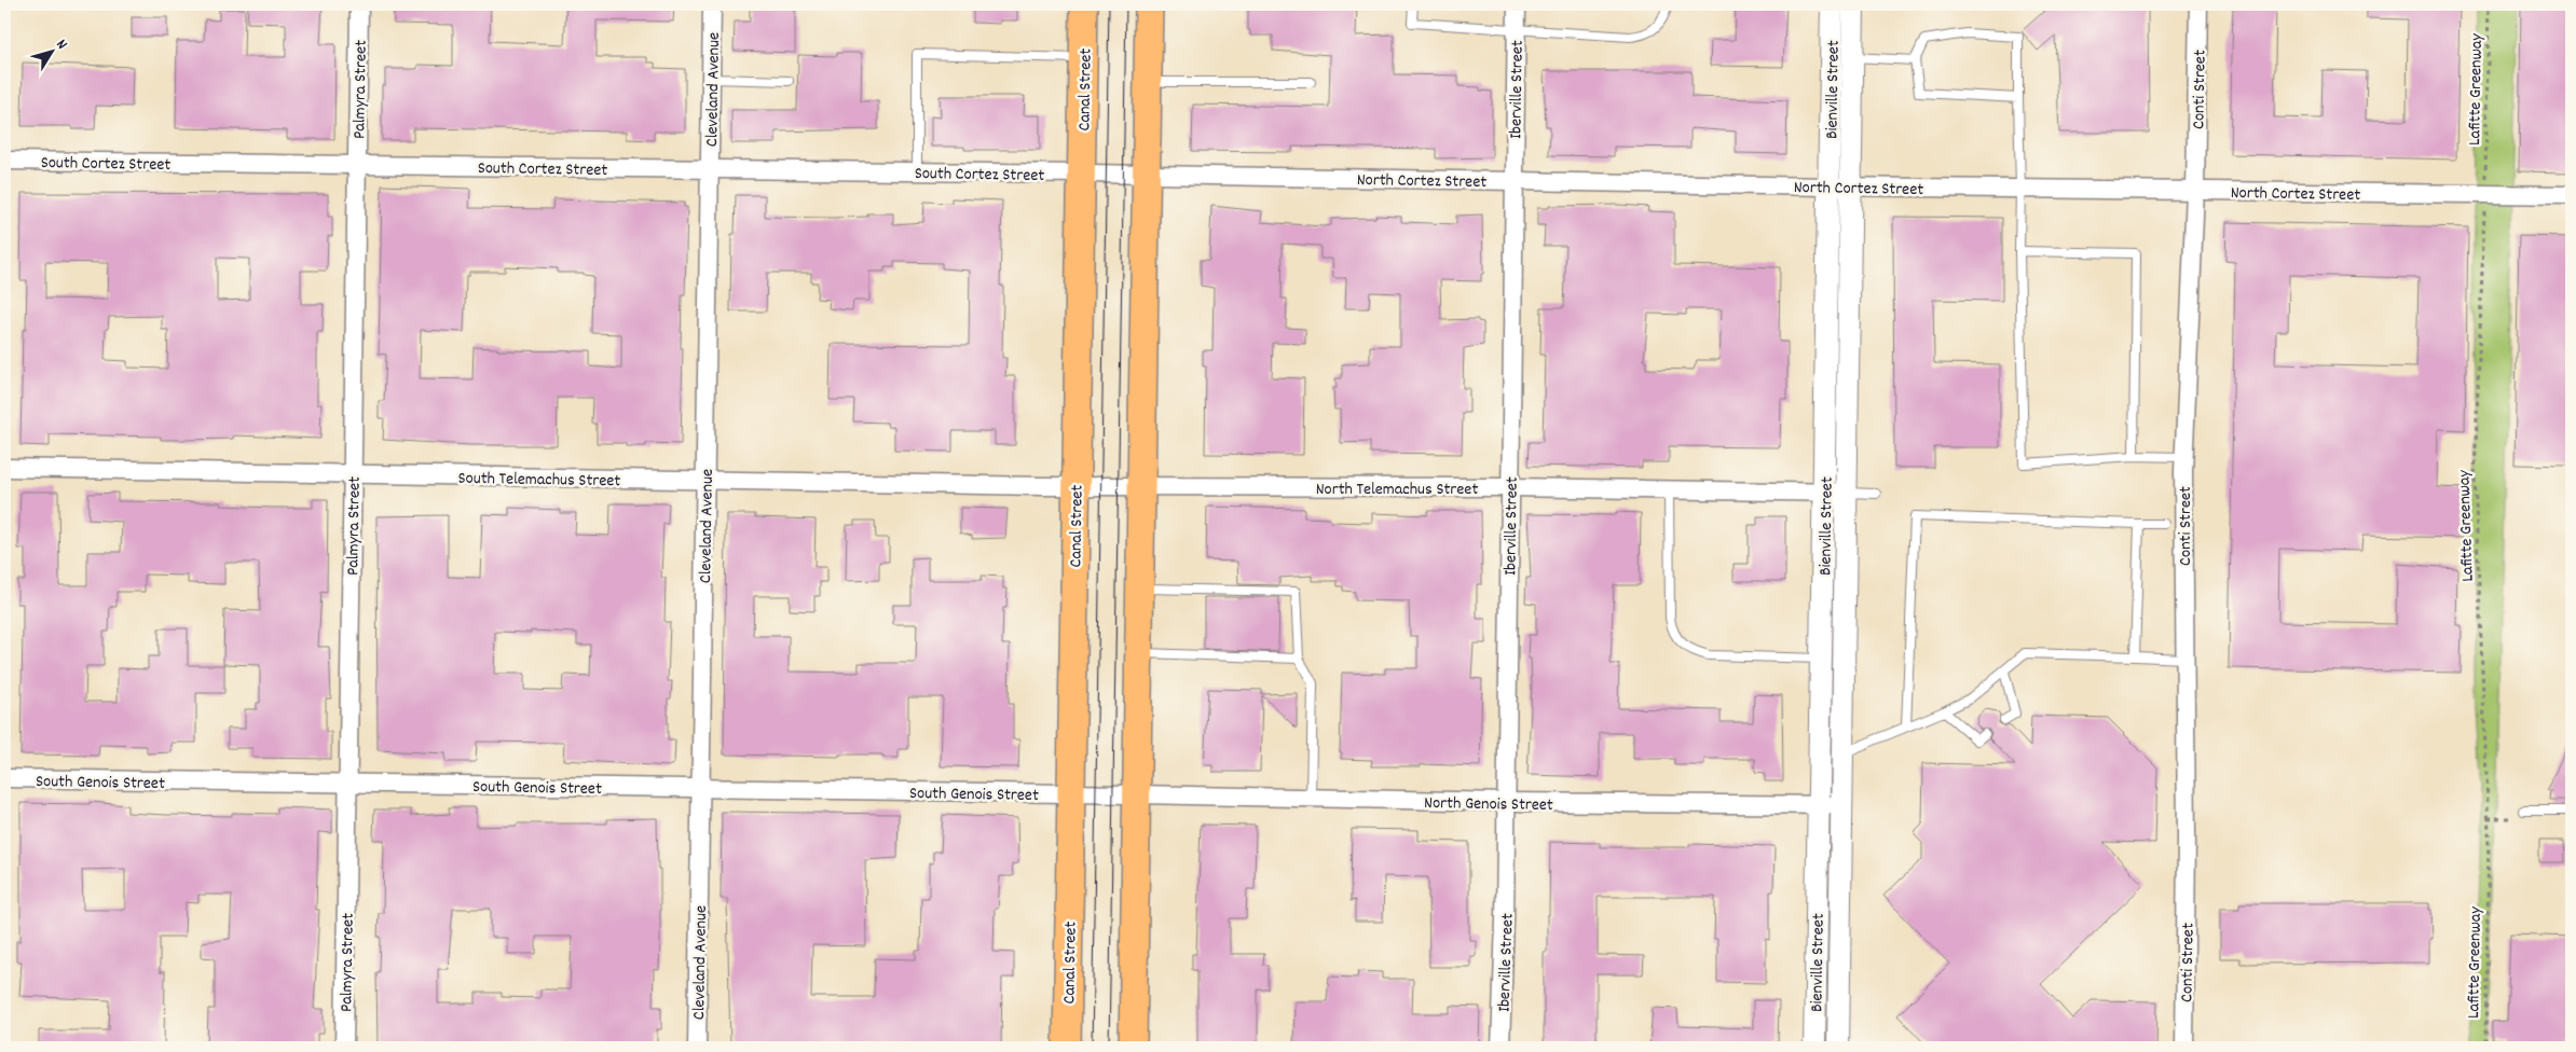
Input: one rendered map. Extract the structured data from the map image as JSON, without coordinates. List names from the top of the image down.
{
  "streets": {
    "main road": ["Canal Street"],
    "street": [
      "Palmyra Street",
      "Cleveland Avenue",
      "Iberville Street",
      "Bienville Street",
      "Conti Street",
      "South Cortez Street",
      "North Cortez Street",
      "South Telemachus Street",
      "North Telemachus Street",
      "South Genois Street",
      "North Genois Street"
    ],
    "path": ["Lafitte Greenway"]
  },
  "crossings": [
    ["Palmyra Street", "South Cortez Street"],
    ["Palmyra Street", "South Telemachus Street"],
    ["Palmyra Street", "South Genois Street"],
    ["Cleveland Avenue", "South Cortez Street"],
    ["Cleveland Avenue", "South Telemachus Street"],
    ["Cleveland Avenue", "South Genois Street"],
    ["Canal Street", "South Cortez Street"],
    ["Canal Street", "South Telemachus Street"],
    ["Canal Street", "North Telemachus Street"],
    ["Canal Street", "South Genois Street"],
    ["Iberville Street", "North Cortez Street"],
    ["Iberville Street", "North Telemachus Street"],
    ["Iberville Street", "North Genois Street"],
    ["Bienville Street", "North Cortez Street"],
    ["Bienville Street", "North Telemachus Street"],
    ["Bienville Street", "North Genois Street"],
    ["Conti Street", "North Cortez Street"],
    ["Lafitte Greenway", "North Cortez Street"],
    ["South Cortez Street", "North Cortez Street"],
    ["South Telemachus Street", "North Telemachus Street"],
    ["South Genois Street", "North Genois Street"]
  ],
  "north": "top right"
}
